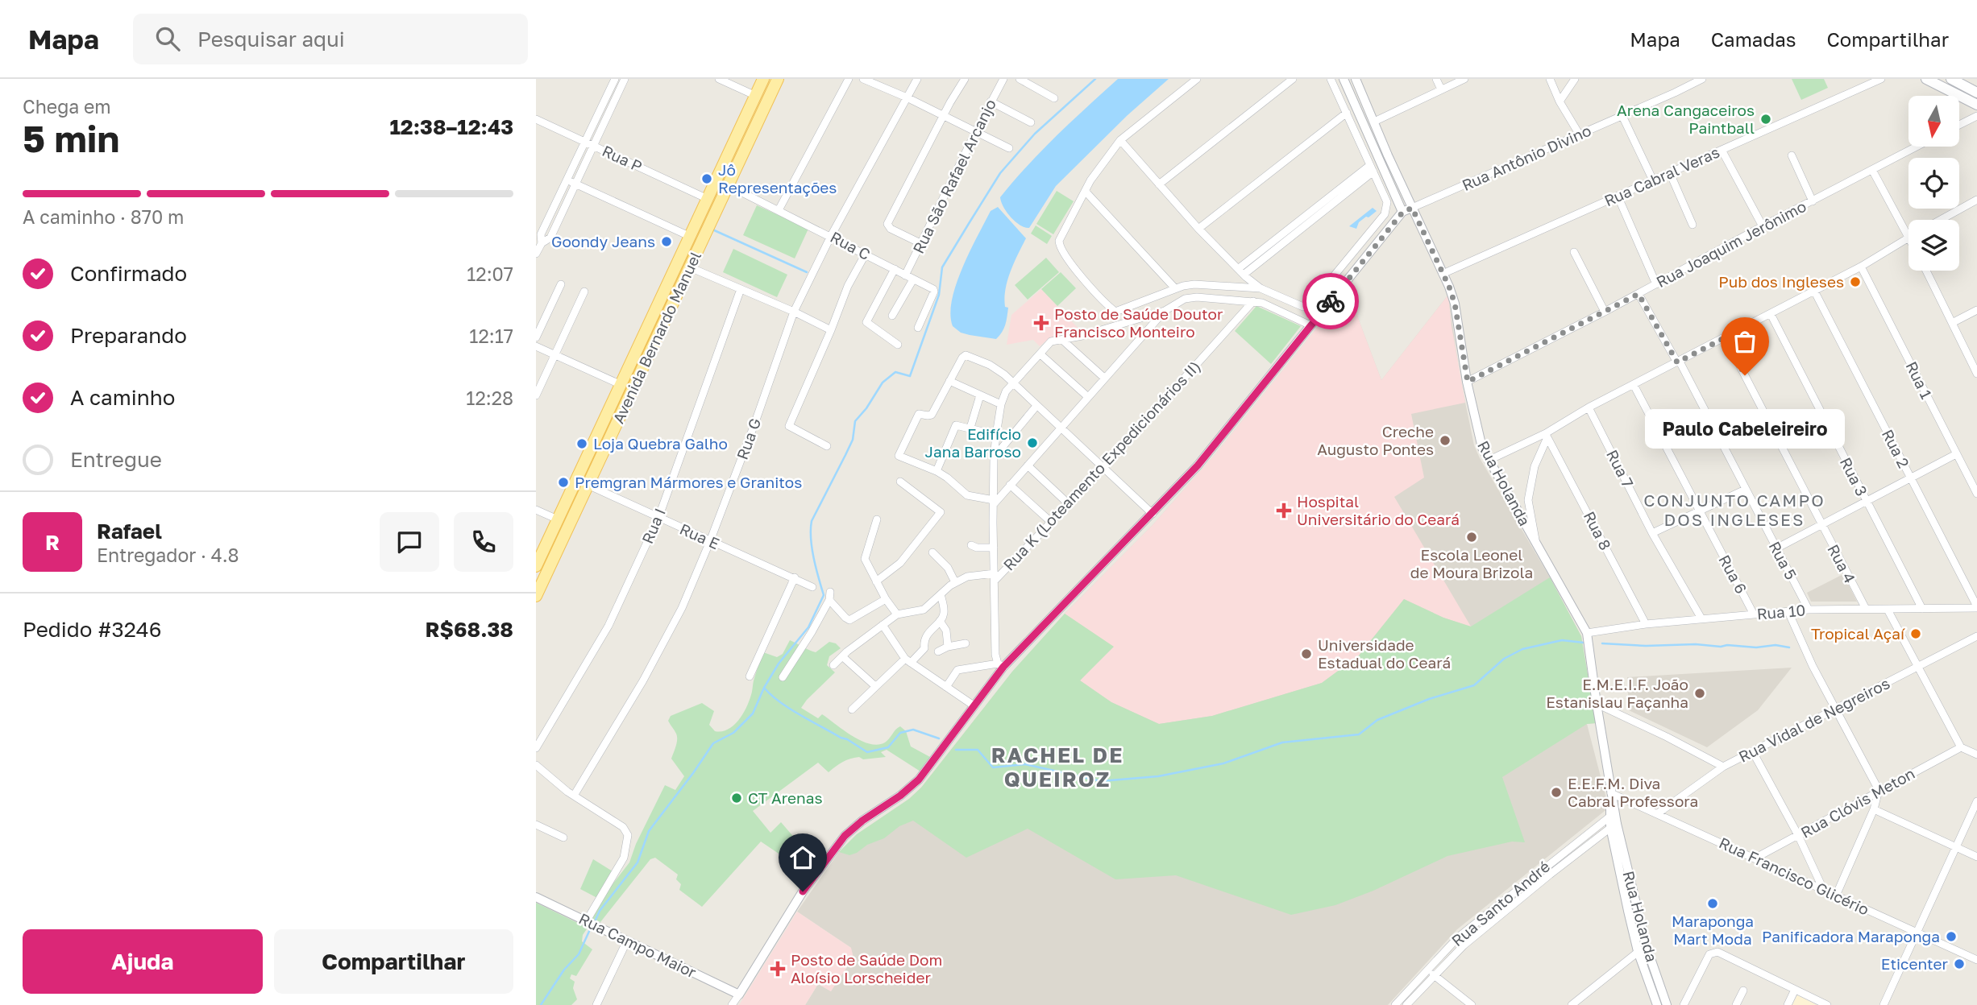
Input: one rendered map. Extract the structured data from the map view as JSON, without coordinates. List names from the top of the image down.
{
  "streets": {
    "main road": ["Avenida Bernardo Manuel"],
    "street": [
      "Rua Antônio Divino",
      "Rua P",
      "Rua São Rafael Arcanjo",
      "Rua Cabral Veras",
      "Rua Joaquim Jerônimo",
      "Rua C",
      "Rua 1",
      "Rua G",
      "Rua 2",
      "Rua K (Loteamento Expedicionários II)",
      "Rua 7",
      "Rua 3",
      "Rua Holanda",
      "Rua I",
      "Rua 8",
      "Rua E",
      "Rua 5",
      "Rua 4",
      "Rua 6",
      "Rua 10",
      "Rua Vidal de Negreiros",
      "Rua Clóvis Meton",
      "Rua Francisco Glicério",
      "Rua Santo André",
      "Rua Campo Maior"
    ]
  },
  "crossings": [
    ["Rua Antônio Divino", "Rua Holanda"],
    ["Rua P", "Avenida Bernardo Manuel"],
    ["Rua São Rafael Arcanjo", "Rua C"],
    ["Rua Cabral Veras", "Rua Holanda"],
    ["Rua Joaquim Jerônimo", "Rua Holanda"],
    ["Rua Joaquim Jerônimo", "Rua 5"],
    ["Rua C", "Avenida Bernardo Manuel"],
    ["Rua C", "Rua G"],
    ["Avenida Bernardo Manuel", "Rua E"],
    ["Rua G", "Rua E"],
    ["Rua 2", "Rua 10"],
    ["Rua 7", "Rua 10"],
    ["Rua 3", "Rua 10"],
    ["Rua Holanda", "Rua 10"],
    ["Rua Holanda", "Rua Francisco Glicério"],
    ["Rua Holanda", "Rua Santo André"],
    ["Rua I", "Rua E"],
    ["Rua 8", "Rua 10"],
    ["Rua 5", "Rua 10"],
    ["Rua 4", "Rua 10"],
    ["Rua 6", "Rua 10"],
    ["Rua Vidal de Negreiros", "Rua Francisco Glicério"],
    ["Rua Clóvis Meton", "Rua Francisco Glicério"]
  ],
  "districts": ["CONJUNTO CAMPO DOS INGLESES", "RACHEL DE QUEIROZ"],
  "places": {
    "other": [
      "Arena Cangaceiros Paintball",
      "Jô Representações",
      "Goondy Jeans",
      "Pub dos Ingleses",
      "Paulo Cabeleireiro",
      "Creche Augusto Pontes",
      "Edifício Jana Barroso",
      "Loja Quebra Galho",
      "Premgran Mármores e Granitos",
      "Escola Leonel de Moura Brizola",
      "Tropical Açaí",
      "Universidade Estadual do Ceará",
      "E.M.E.I.F. João Estanislau Façanha",
      "E.E.F.M. Diva Cabral Professora",
      "CT Arenas",
      "Maraponga Mart Moda",
      "Panificadora Maraponga",
      "Eticenter"
    ],
    "health": ["Posto de Saúde Doutor Francisco Monteiro", "Hospital Universitário do Ceará", "Posto de Saúde Dom Aloísio Lorscheider"]
  },
  "north": "bottom",
  "page": {
    "header": "Mapa",
    "search": "Pesquisar aqui",
    "nav": ["Mapa", "Camadas", "Compartilhar"],
    "heading": ["5 min", "Chega em", "12:38–12:43"],
    "panel": [
      "Rafael",
      "Entregador · 4.8",
      "Pedido #3246",
      "R$68.38"
    ],
    "bar": "A caminho · 870 m",
    "list": [
      ["Confirmado", "12:07"],
      ["Preparando", "12:17"],
      ["A caminho", "12:28"],
      "Entregue"
    ],
    "bubble": "Paulo Cabeleireiro",
    "round": "R",
    "buttons": ["Ajuda", "Compartilhar"]
  }
}
